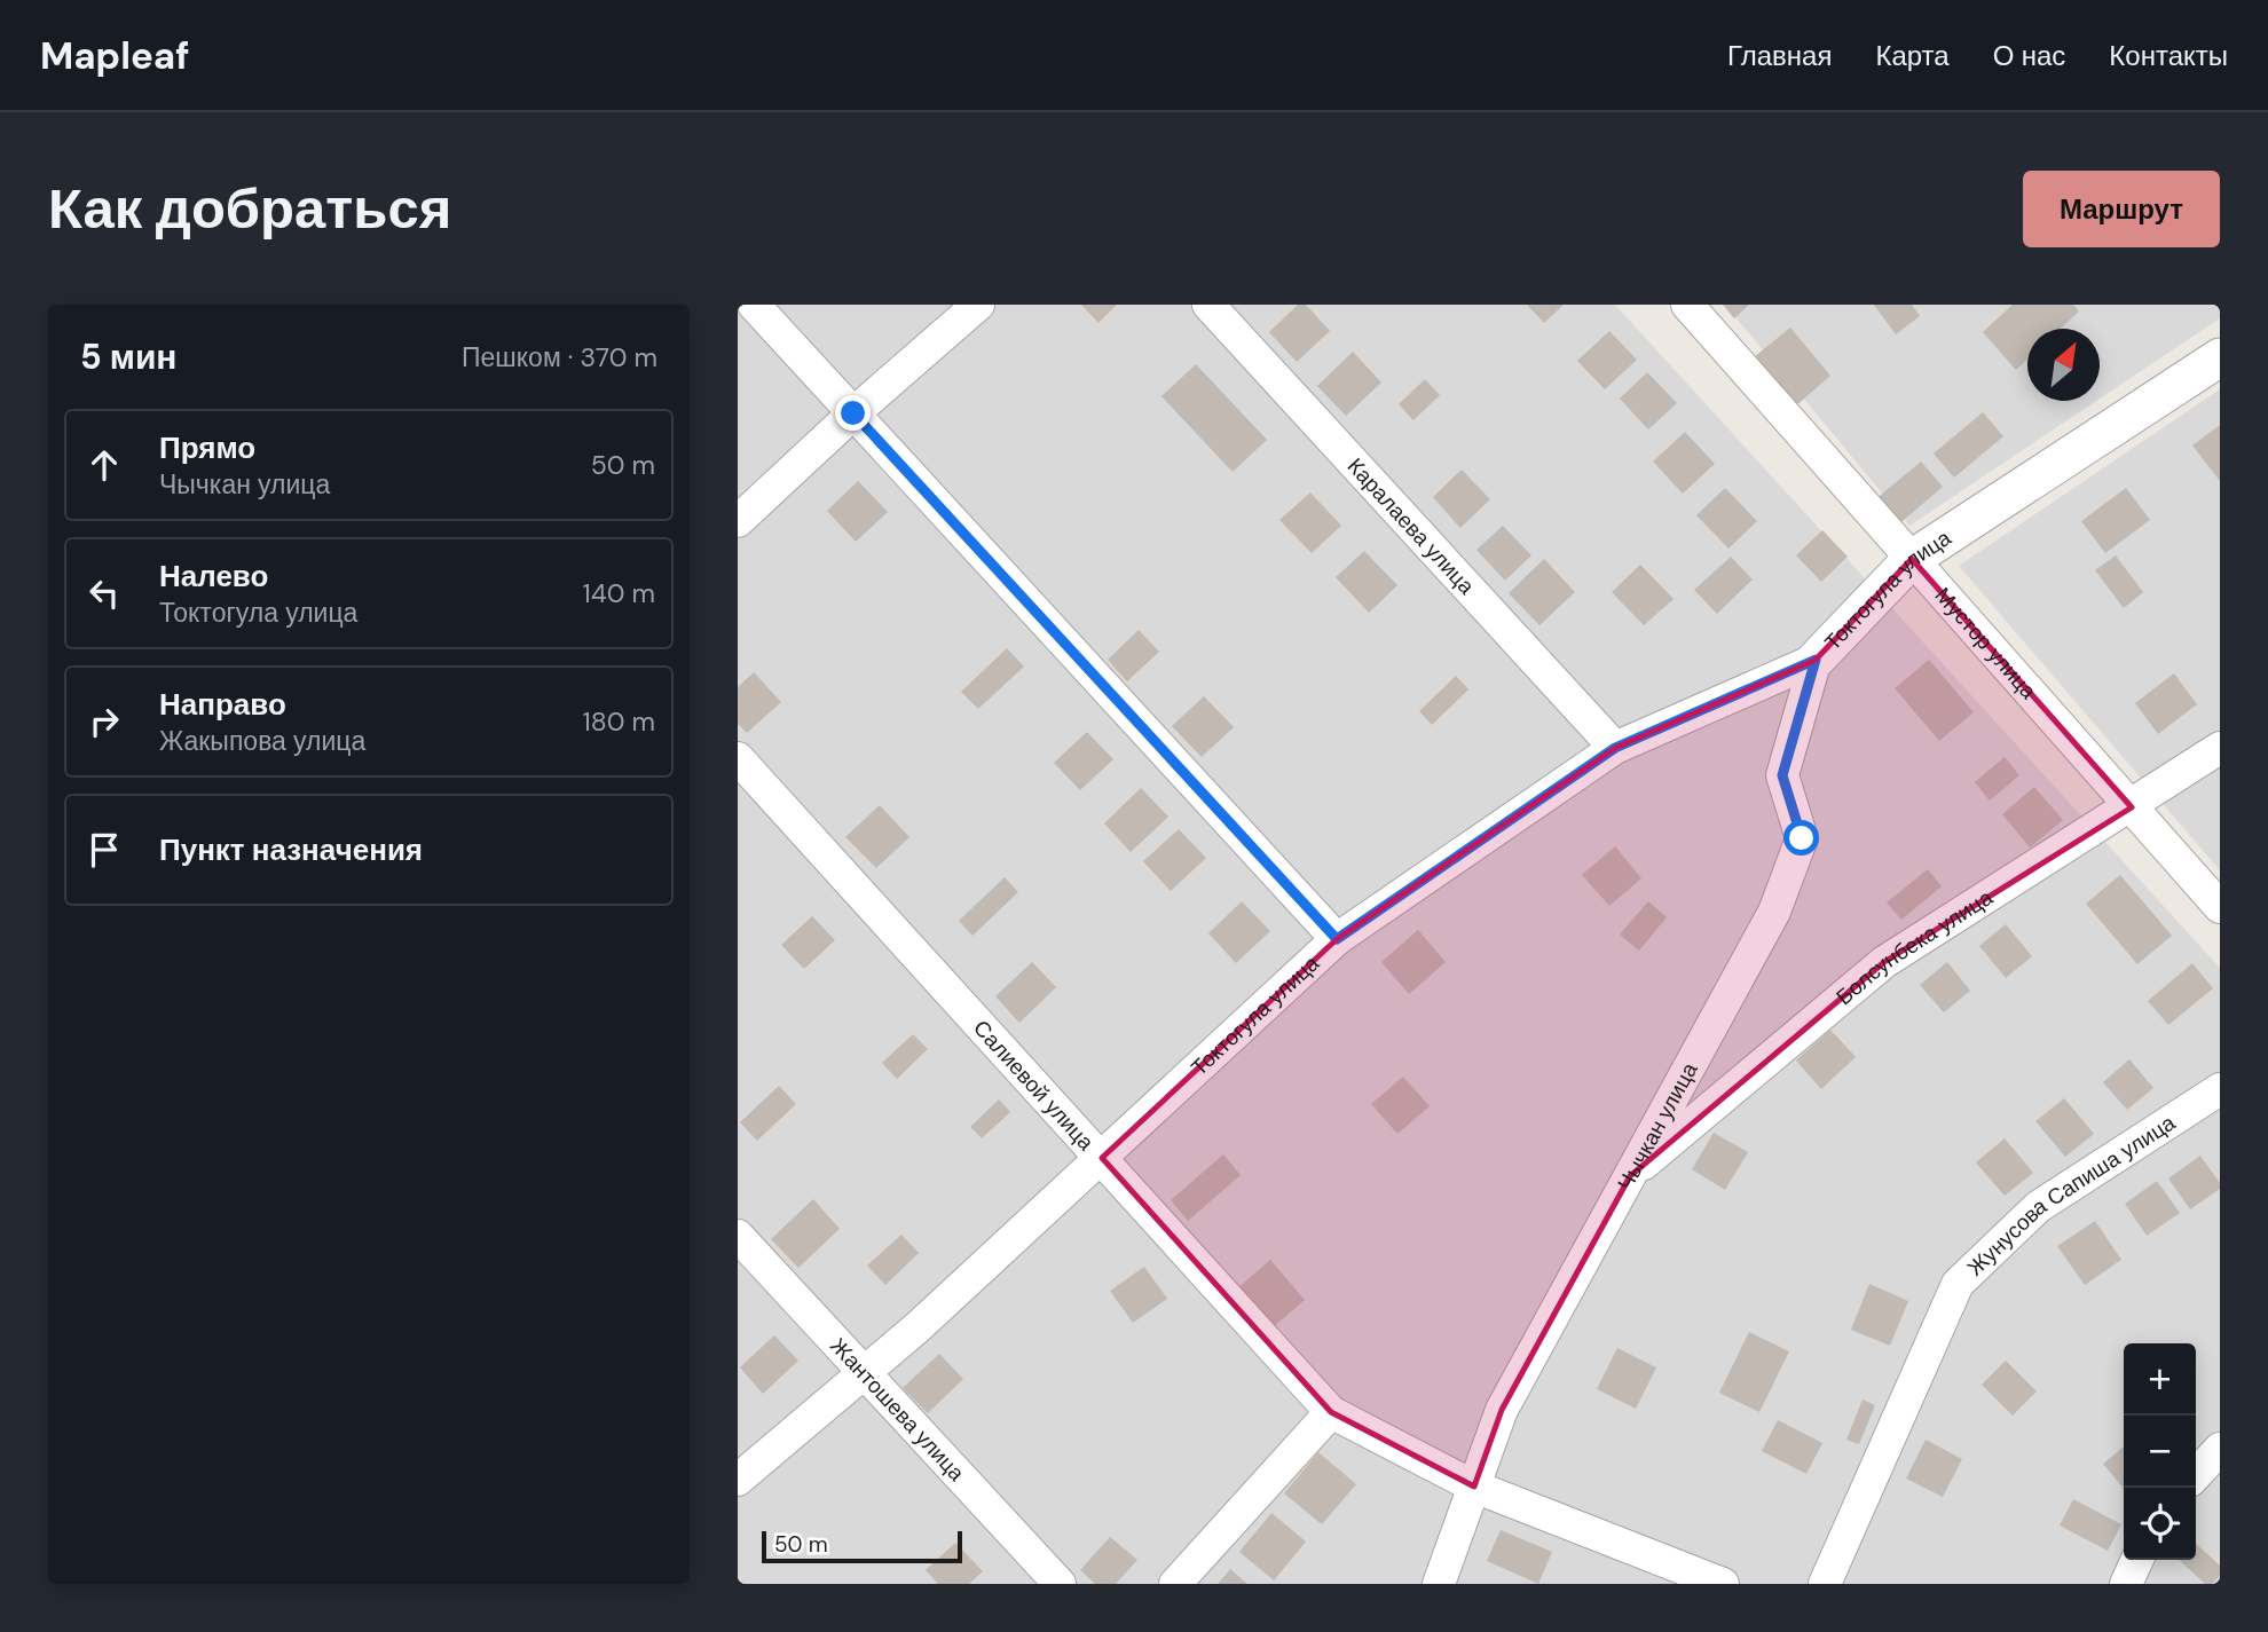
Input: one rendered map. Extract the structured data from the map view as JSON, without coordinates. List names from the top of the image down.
{
  "streets": {
    "street": [
      "Каралаева улица",
      "Токтогула улица",
      "Мустор улица",
      "Болсунбека улица",
      "Салиевой улица",
      "Чычкан улица",
      "Жунусова Сапиша улица",
      "Жантошева улица"
    ]
  },
  "crossings": [
    ["Каралаева улица", "Токтогула улица"],
    ["Токтогула улица", "Мустор улица"],
    ["Токтогула улица", "Салиевой улица"],
    ["Токтогула улица", "Чычкан улица"],
    ["Токтогула улица", "Жантошева улица"],
    ["Мустор улица", "Болсунбека улица"],
    ["Болсунбека улица", "Чычкан улица"]
  ],
  "scale_bar": "50 m",
  "north": "top right",
  "page": {
    "header": "Mapleaf",
    "nav": [
      "Главная",
      "Карта",
      "О нас",
      "Контакты"
    ],
    "buttons": "Маршрут",
    "title": "Как добраться",
    "heading": ["5 мин", "Пешком · 370 m"],
    "list": [
      ["Прямо", "Чычкан улица", "50 m"],
      ["Налево", "Токтогула улица", "140 m"],
      ["Направо", "Жакыпова улица", "180 m"],
      "Пункт назначения"
    ],
    "map_buttons": ["+", "−"],
    "scale": "50 m"
  }
}
